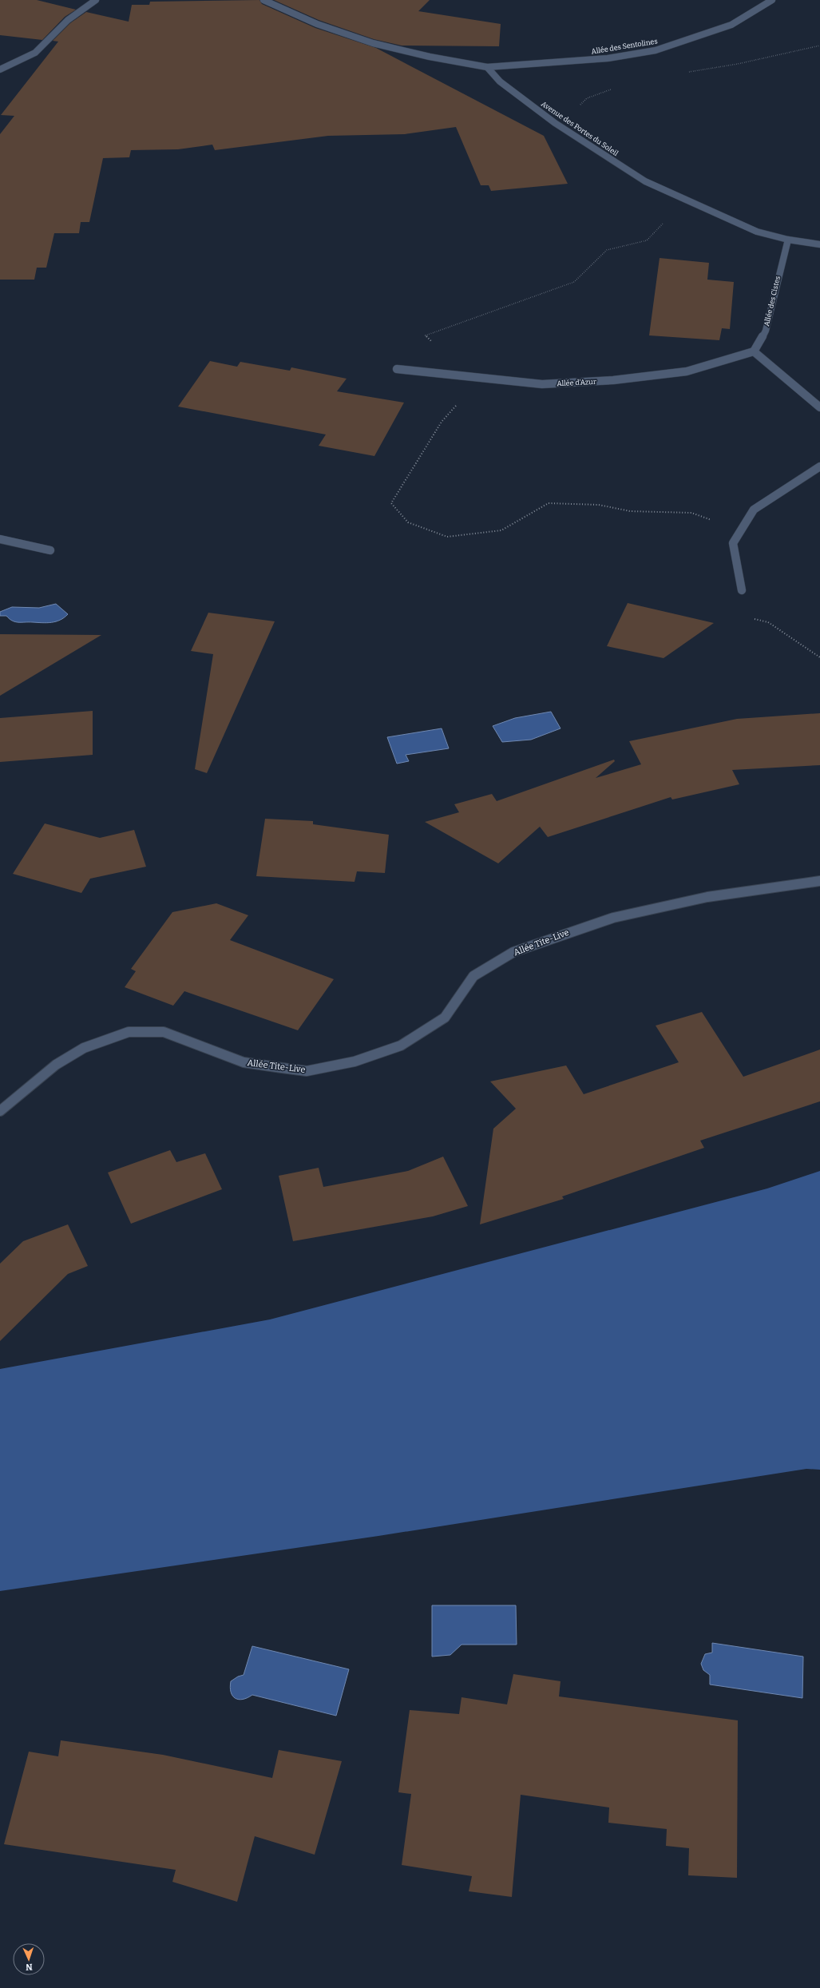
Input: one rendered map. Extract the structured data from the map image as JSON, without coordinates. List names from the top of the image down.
{
  "streets": {
    "street": [
      "Allée des Sentolines",
      "Avenue des Portes du Soleil",
      "Allée des Cistes",
      "Allée d'Azur",
      "Allée Tite-Live"
    ]
  },
  "crossings": [
    ["Allée des Sentolines", "Avenue des Portes du Soleil"],
    ["Avenue des Portes du Soleil", "Allée des Cistes"],
    ["Allée des Cistes", "Allée d'Azur"]
  ],
  "north": "bottom"
}
